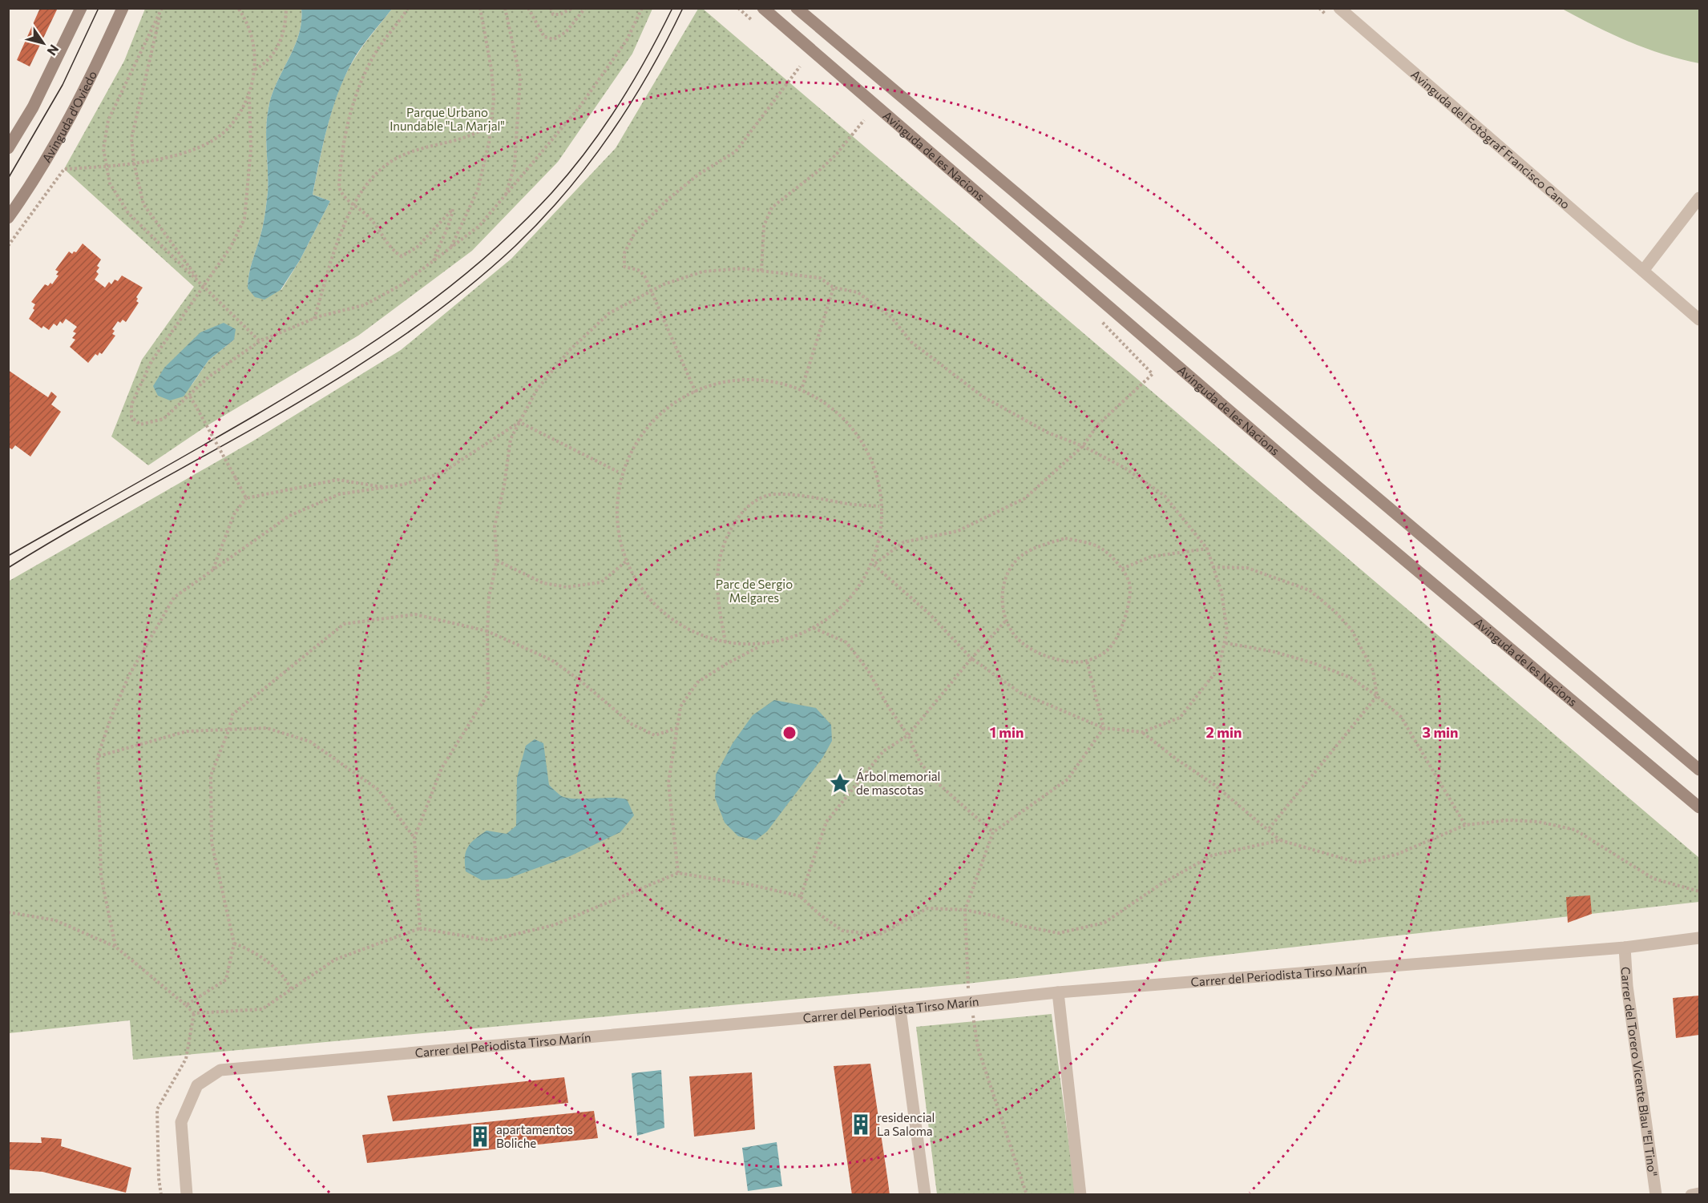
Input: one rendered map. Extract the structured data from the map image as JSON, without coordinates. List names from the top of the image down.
{
  "streets": {
    "street": [
      "Avinguda d'Oviedo",
      "Avinguda del Fotògraf Francisco Cano",
      "Avinguda de les Nacions",
      "Carrer del Periodista Tirso Marín",
      "Carrer del Torero Vicente Blau \"El Tino\""
    ]
  },
  "crossings": [
    ["Carrer del Periodista Tirso Marín", "Carrer del Torero Vicente Blau \"El Tino\""]
  ],
  "parks": ["Parque Urbano Inundable \"La Marjal\"", "Parc de Sergio Melgares"],
  "places": {
    "place": ["Árbol memorial de mascotas"],
    "building": ["residencial La Saloma", "apartamentos Boliche"]
  },
  "north": "bottom right",
  "rings": ["1 min", "2 min", "3 min"]
}
